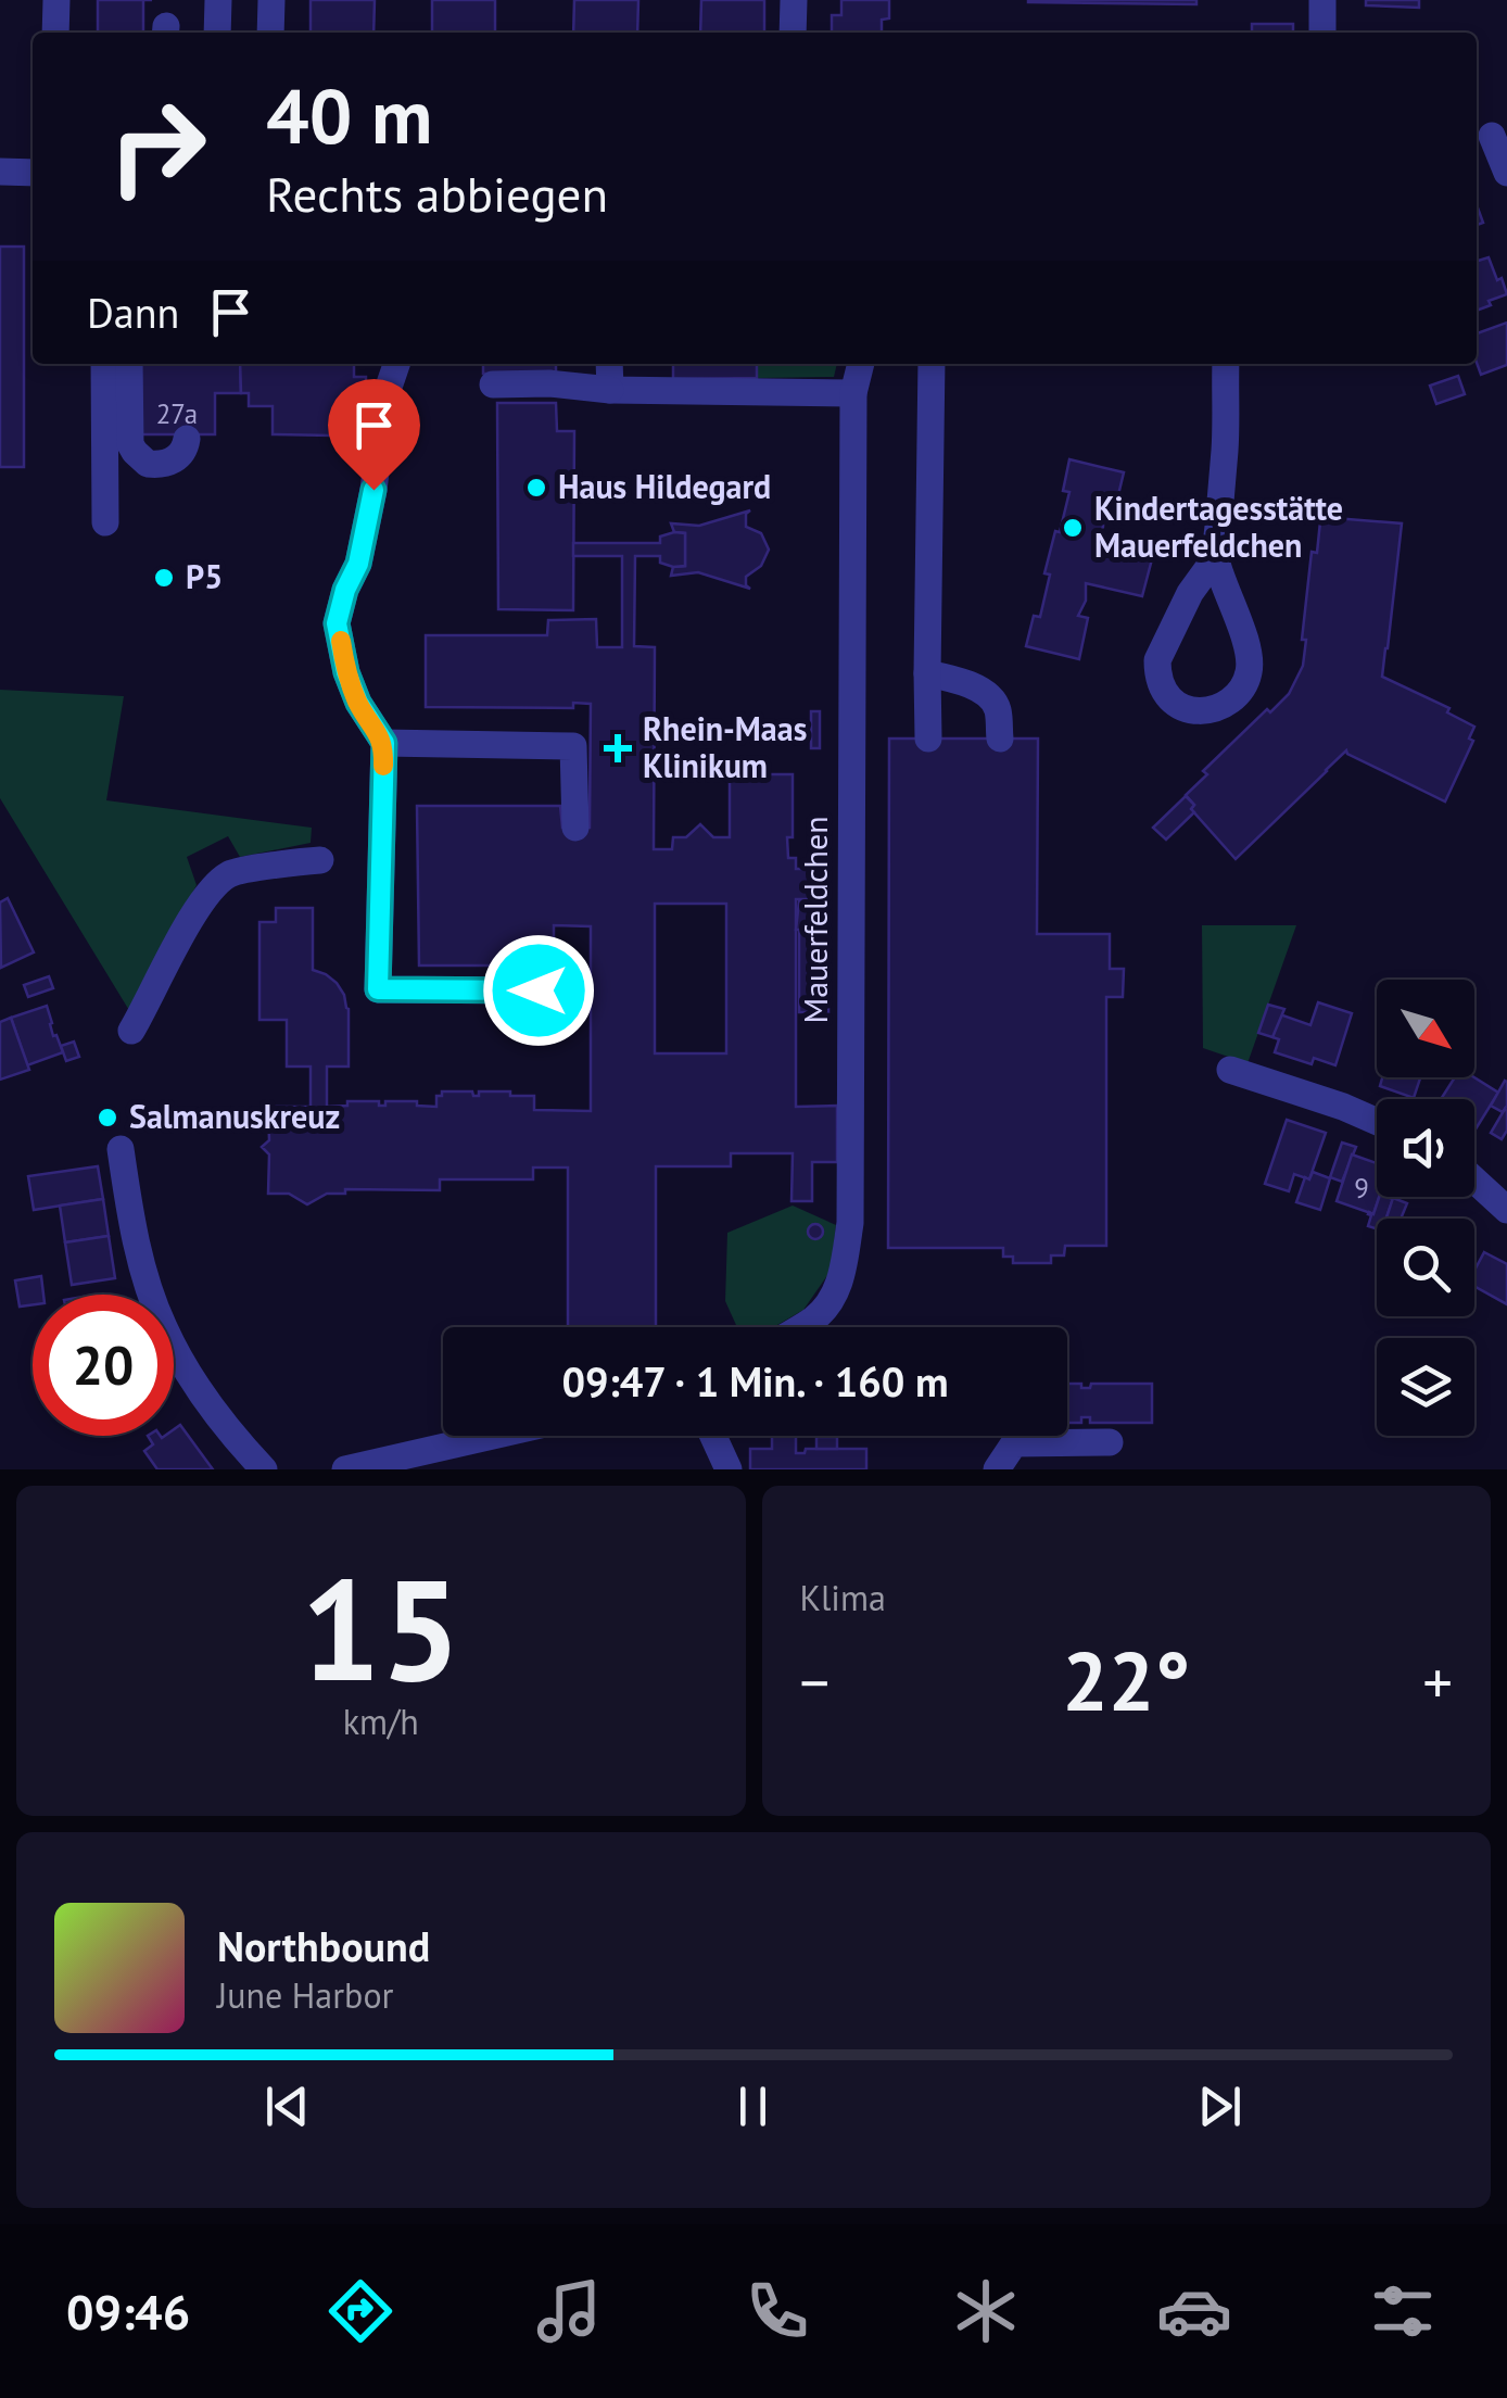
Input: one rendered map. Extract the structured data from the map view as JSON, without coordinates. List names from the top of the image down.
{
  "streets": {
    "street": ["Mauerfeldchen"]
  },
  "places": {
    "other": [
      "Haus Hildegard",
      "Kindertagesstätte Mauerfeldchen",
      "P5",
      "Salmanuskreuz"
    ],
    "health": ["Rhein-Maas Klinikum"]
  },
  "house_numbers": ["27a", "9"],
  "north": "bottom right",
  "page": {
    "turn": ["40 m", "Rechts abbiegen"],
    "then": "Dann",
    "limit": "20",
    "trip": "09:47 · 1 Min. · 160 m",
    "tile": [
      ["15", "km/h"],
      "Klima"
    ],
    "heat": ["−", "22°", "+"],
    "song": ["Northbound", "June Harbor"],
    "tabs": "09:46"
  }
}
